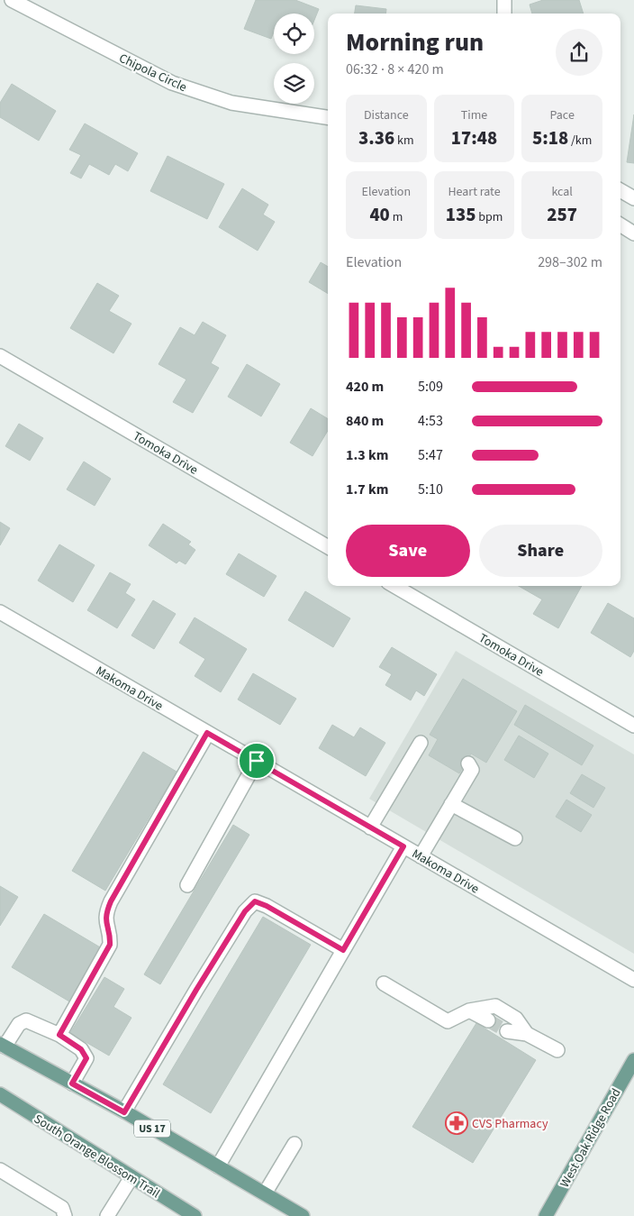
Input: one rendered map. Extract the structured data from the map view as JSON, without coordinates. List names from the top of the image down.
{
  "streets": {
    "main road": ["US 17", "West Oak Ridge Road", "South Orange Blossom Trail"],
    "street": ["Chipola Circle", "Tomoka Drive", "Makoma Drive"]
  },
  "places": {
    "pharmacy": ["CVS Pharmacy"]
  },
  "page": {
    "heading": ["Morning run", "06:32 · 8 × 420 m"],
    "stats": [
      ["Distance", "3.36 km"],
      ["Time", "17:48"],
      ["Pace", "5:18 /km"],
      ["Elevation", "40 m"],
      ["Heart rate", "135 bpm"],
      ["kcal", "257"]
    ],
    "chart": ["Elevation", "298–302 m"],
    "list": [
      {
        "name": "420 m",
        "note": "5:09"
      },
      {
        "name": "840 m",
        "note": "4:53"
      },
      {
        "name": "1.3 km",
        "note": "5:47"
      },
      {
        "name": "1.7 km",
        "note": "5:10"
      }
    ],
    "buttons": ["Save", "Share"]
  }
}
